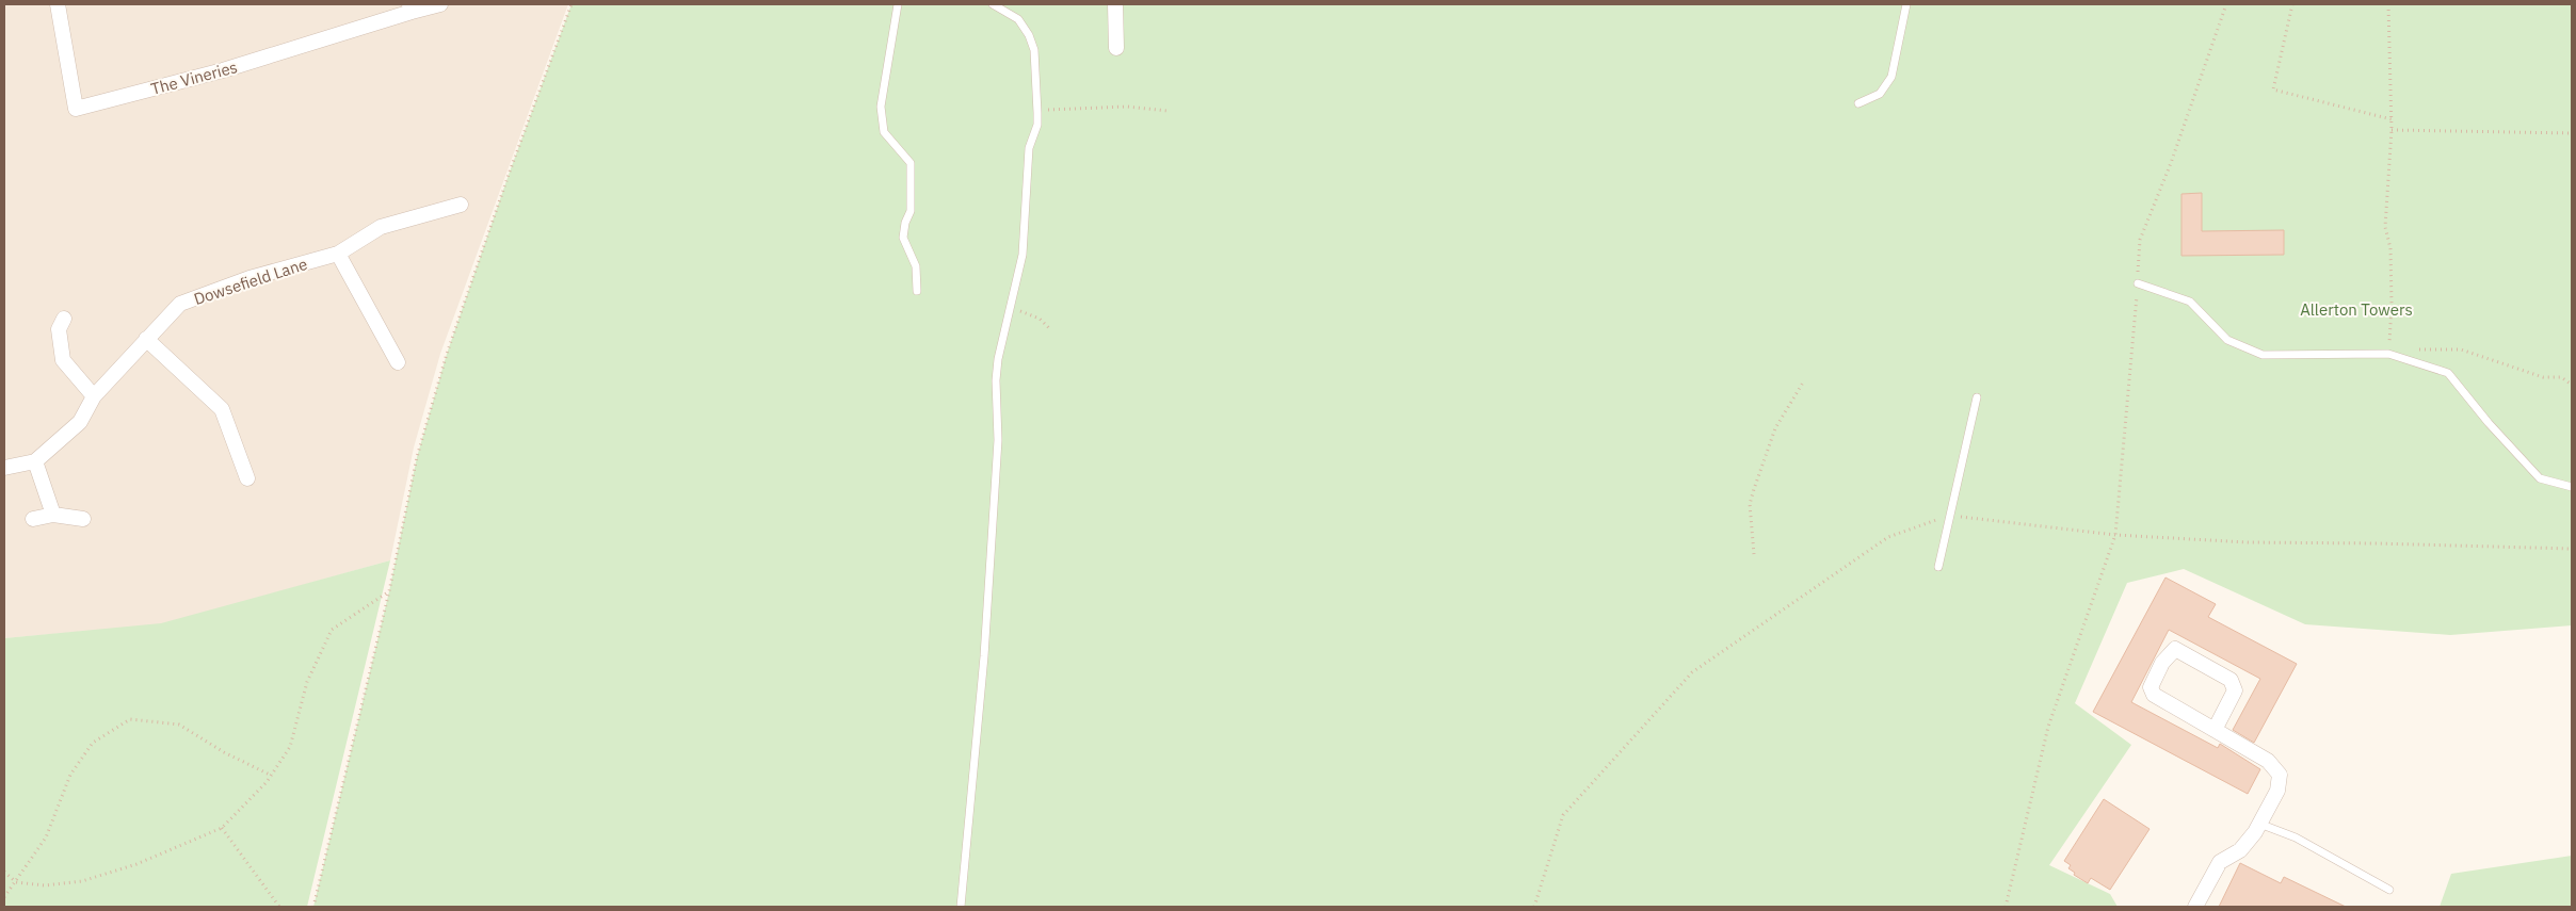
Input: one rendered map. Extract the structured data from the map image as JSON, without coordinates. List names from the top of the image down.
{
  "streets": {
    "street": ["The Vineries", "Dowsefield Lane"]
  },
  "parks": ["Allerton Towers"]
}
